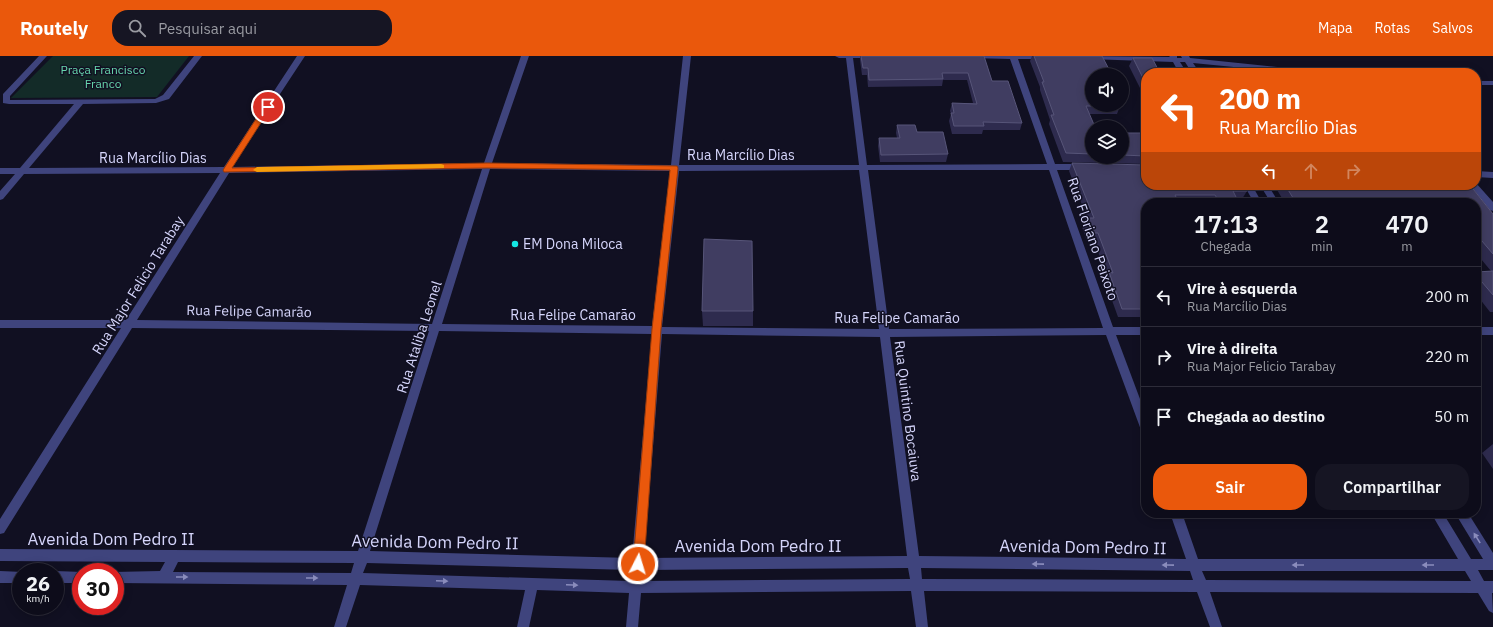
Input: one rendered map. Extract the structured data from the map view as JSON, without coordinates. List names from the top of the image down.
{
  "streets": {
    "street": [
      "Rua Marcílio Dias",
      "Rua Floriano Peixoto",
      "Rua Major Felicio Tarabay",
      "Rua Felipe Camarão",
      "Rua Ataliba Leonel",
      "Rua Quintino Bocaiuva",
      "Avenida Dom Pedro II"
    ]
  },
  "crossings": [
    ["Rua Marcílio Dias", "Rua Floriano Peixoto"],
    ["Rua Marcílio Dias", "Rua Major Felicio Tarabay"],
    ["Rua Marcílio Dias", "Rua Ataliba Leonel"],
    ["Rua Marcílio Dias", "Rua Quintino Bocaiuva"],
    ["Rua Floriano Peixoto", "Rua Felipe Camarão"],
    ["Rua Major Felicio Tarabay", "Rua Felipe Camarão"],
    ["Rua Felipe Camarão", "Rua Ataliba Leonel"],
    ["Rua Felipe Camarão", "Rua Quintino Bocaiuva"],
    ["Rua Ataliba Leonel", "Avenida Dom Pedro II"],
    ["Rua Quintino Bocaiuva", "Avenida Dom Pedro II"]
  ],
  "parks": ["Praça Francisco Franco"],
  "places": ["EM Dona Miloca"],
  "page": {
    "header": "Routely",
    "search": "Pesquisar aqui",
    "nav": ["Mapa", "Rotas", "Salvos"],
    "turn": ["200 m", "Rua Marcílio Dias"],
    "eta": [
      "17:13",
      "Chegada",
      "2",
      "min",
      "470",
      "m"
    ],
    "list": [
      {
        "name": "Vire à esquerda",
        "note": "Rua Marcílio Dias",
        "value": "200 m"
      },
      {
        "name": "Vire à direita",
        "note": "Rua Major Felicio Tarabay",
        "value": "220 m"
      },
      {
        "name": "Chegada ao destino",
        "value": "50 m"
      }
    ],
    "buttons": ["Sair", "Compartilhar"],
    "speed": "26 km/h",
    "limit": "30"
  }
}
